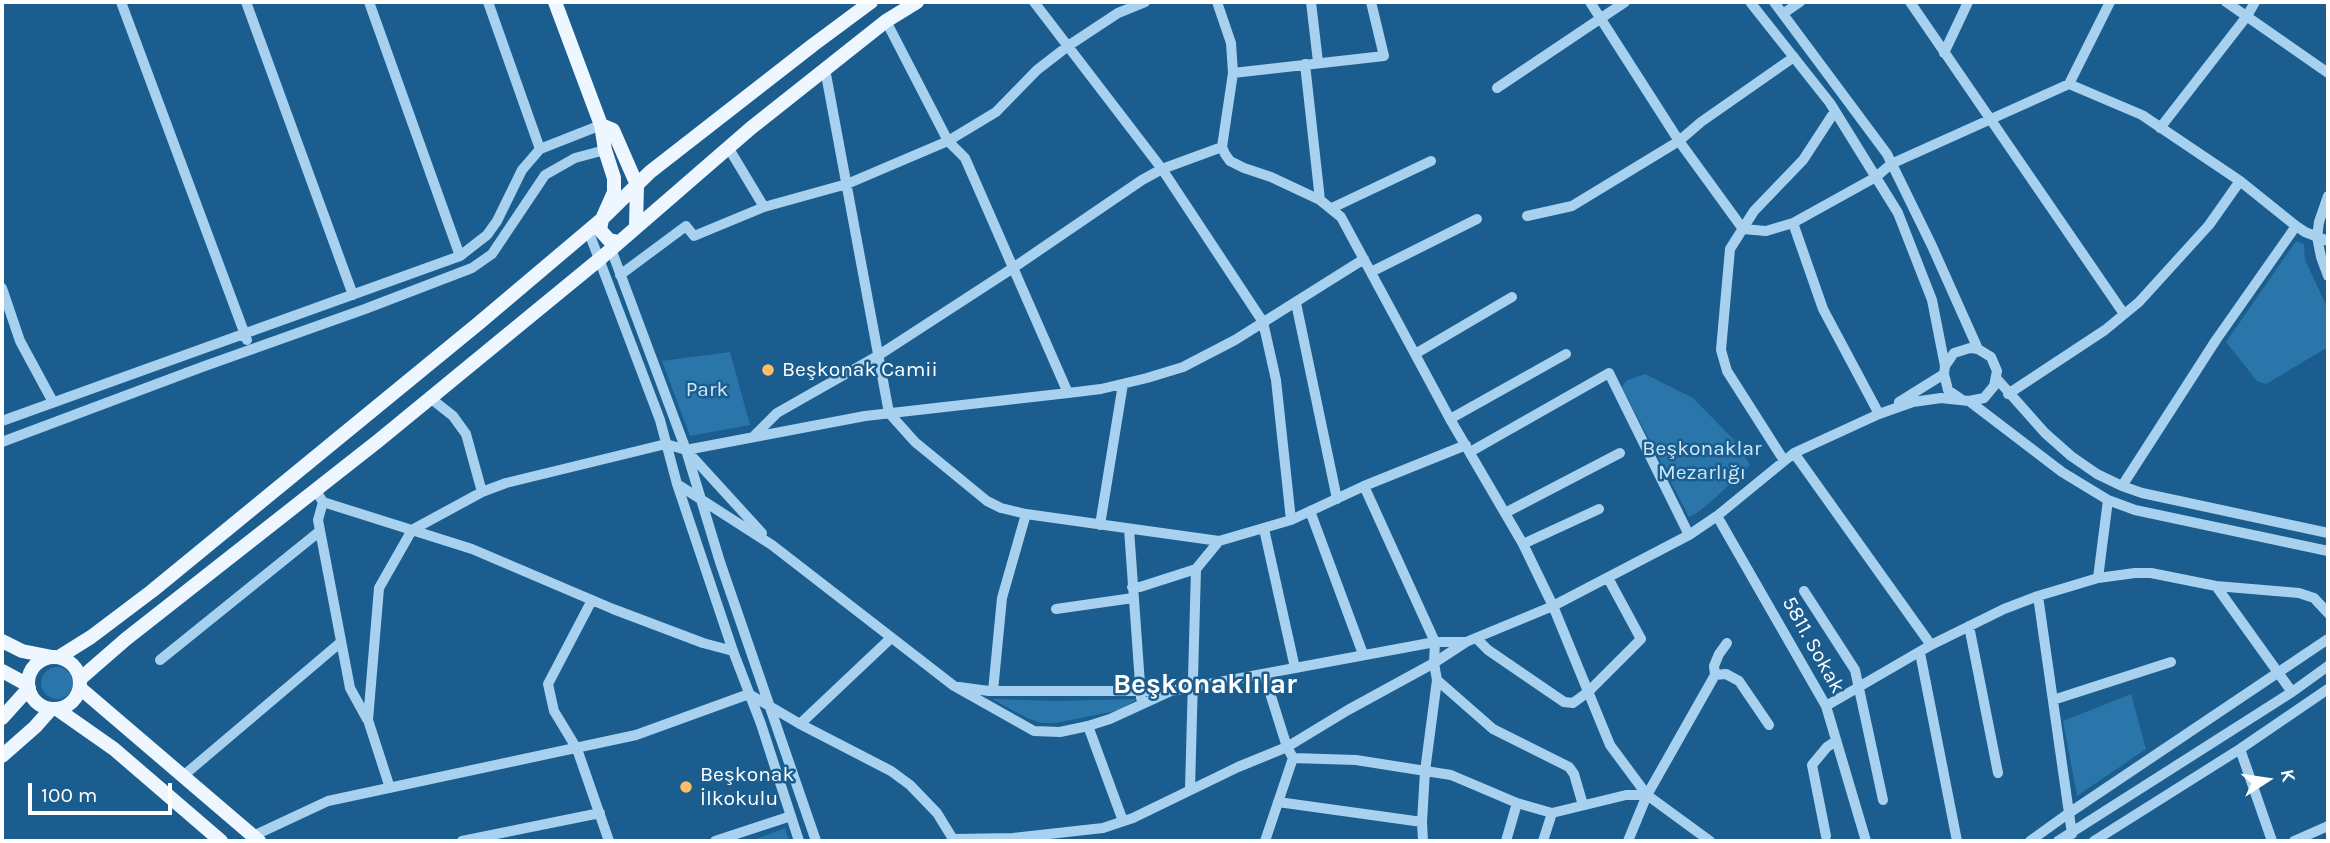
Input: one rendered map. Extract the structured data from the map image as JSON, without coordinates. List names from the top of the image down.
{
  "streets": {
    "street": ["5811. Sokak"]
  },
  "districts": ["Beşkonaklılar"],
  "parks": ["Park", "Beşkonaklar Mezarlığı"],
  "places": ["Beşkonak Camii", "Beşkonak İlkokulu"],
  "scale_bar": "100 m",
  "north": "right"
}
